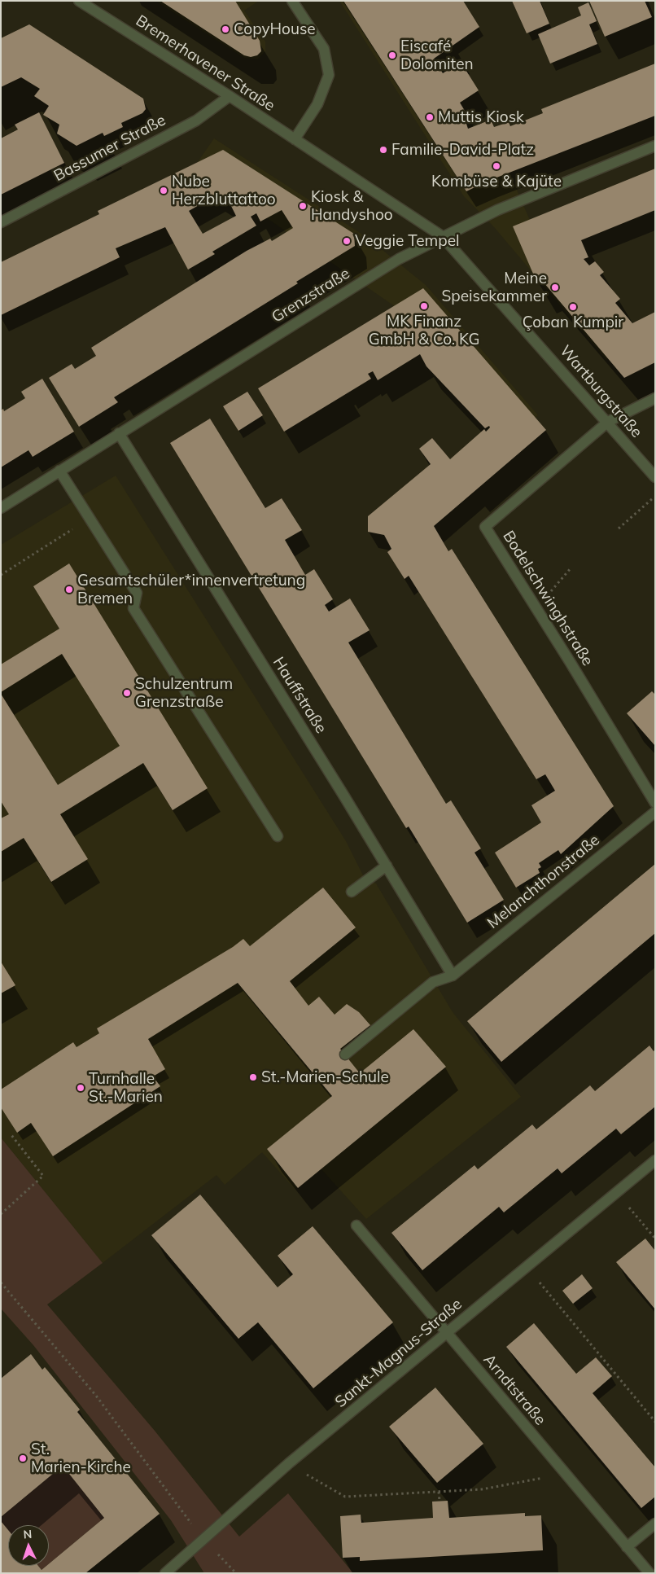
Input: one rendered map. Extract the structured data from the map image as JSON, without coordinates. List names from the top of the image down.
{
  "streets": {
    "street": [
      "Bremerhavener Straße",
      "Bassumer Straße",
      "Grenzstraße",
      "Wartburgstraße",
      "Bodelschwinghstraße",
      "Hauffstraße",
      "Melanchthonstraße",
      "Sankt-Magnus-Straße",
      "Arndtstraße"
    ]
  },
  "crossings": [
    ["Bremerhavener Straße", "Bassumer Straße"],
    ["Bremerhavener Straße", "Grenzstraße"],
    ["Bremerhavener Straße", "Wartburgstraße"],
    ["Grenzstraße", "Wartburgstraße"],
    ["Grenzstraße", "Hauffstraße"],
    ["Wartburgstraße", "Bodelschwinghstraße"],
    ["Hauffstraße", "Melanchthonstraße"],
    ["Sankt-Magnus-Straße", "Arndtstraße"]
  ],
  "places": [
    "CopyHouse",
    "Eiscafé Dolomiten",
    "Muttis Kiosk",
    "Familie-David-Platz",
    "Kombüse & Kajüte",
    "Nube Herzbluttattoo",
    "Kiosk & Handyshoo",
    "Veggie Tempel",
    "Meine Speisekammer",
    "MK Finanz GmbH & Co. KG",
    "Çoban Kumpir",
    "Gesamtschüler*innenvertretung Bremen",
    "Schulzentrum Grenzstraße",
    "St.-Marien-Schule",
    "Turnhalle St.-Marien",
    "St. Marien-Kirche"
  ],
  "north": "top"
}
